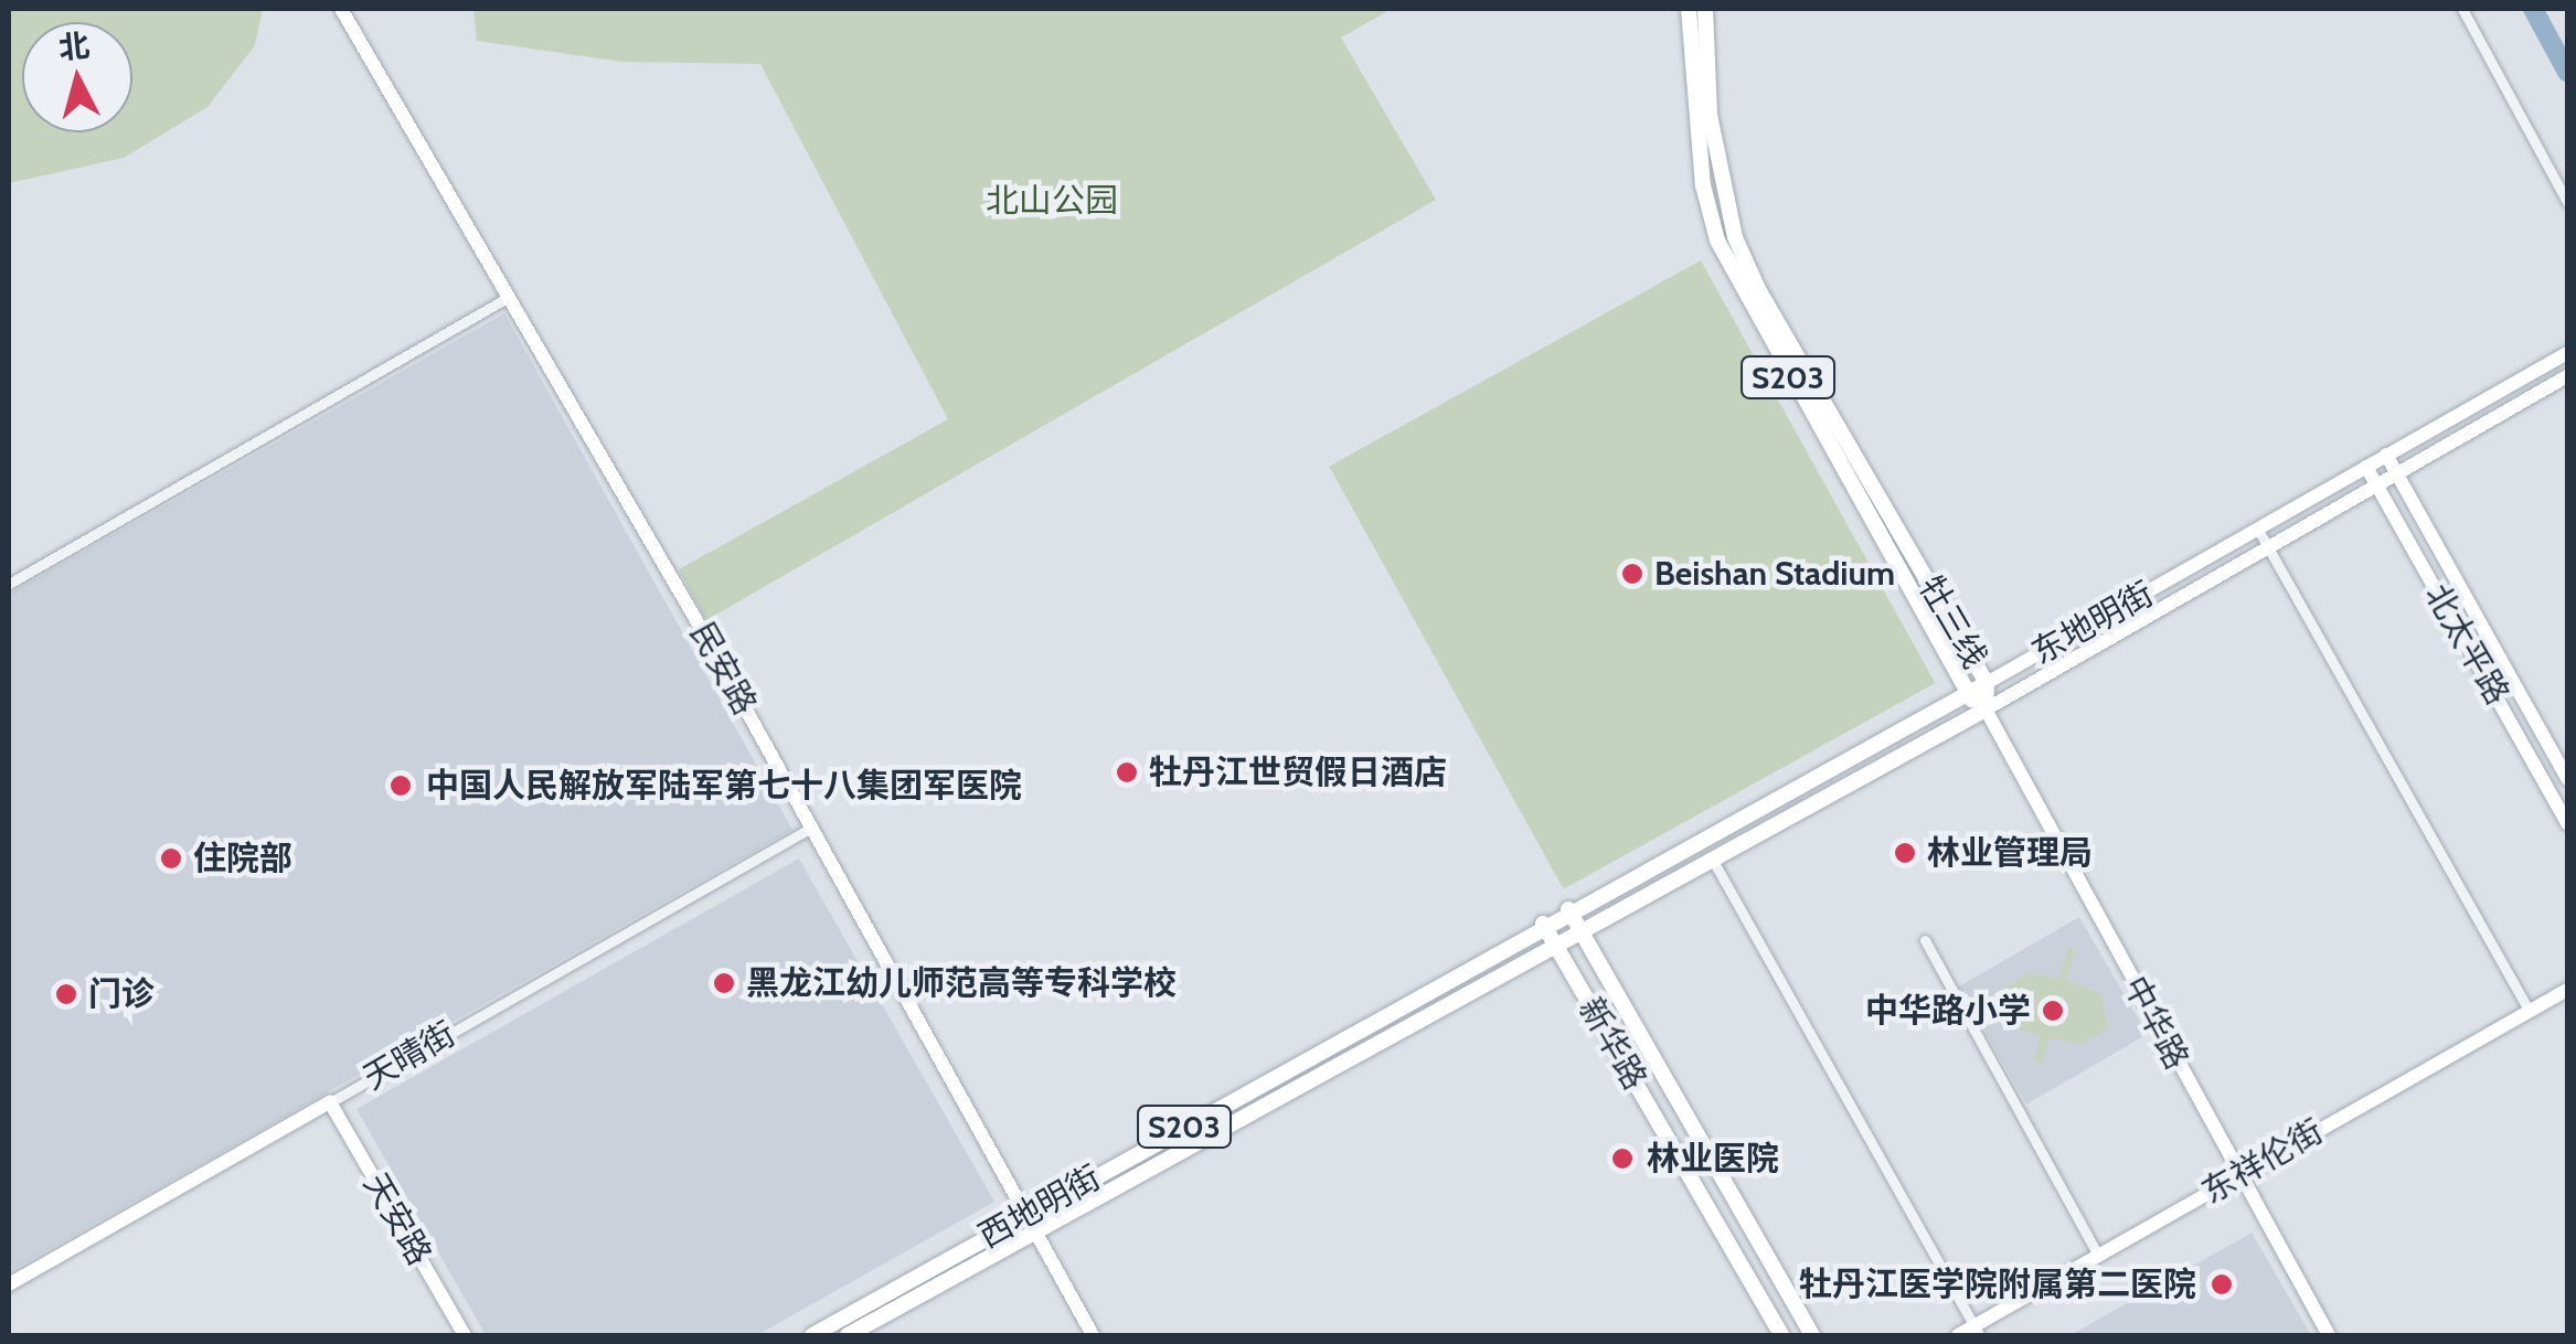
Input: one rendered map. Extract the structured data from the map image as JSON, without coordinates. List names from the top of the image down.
{
  "streets": {
    "main road": [
      "S203",
      "牡三线",
      "东地明街",
      "新华路",
      "西地明街"
    ],
    "street": [
      "北太平路",
      "民安路",
      "中华路",
      "天晴街",
      "东祥伦街",
      "天安路"
    ]
  },
  "crossings": [
    ["牡三线", "东地明街"],
    ["牡三线", "中华路"],
    ["东地明街", "北太平路"],
    ["东地明街", "中华路"],
    ["东地明街", "新华路"],
    ["东地明街", "西地明街"],
    ["民安路", "天晴街"],
    ["民安路", "西地明街"],
    ["中华路", "东祥伦街"],
    ["新华路", "西地明街"],
    ["天晴街", "天安路"]
  ],
  "parks": ["北山公园"],
  "places": [
    "Beishan Stadium",
    "牡丹江世贸假日酒店",
    "中国人民解放军陆军第七十八集团军医院",
    "林业管理局",
    "住院部",
    "黑龙江幼儿师范高等专科学校",
    "门诊",
    "中华路小学",
    "林业医院",
    "牡丹江医学院附属第二医院"
  ],
  "north": "top"
}
